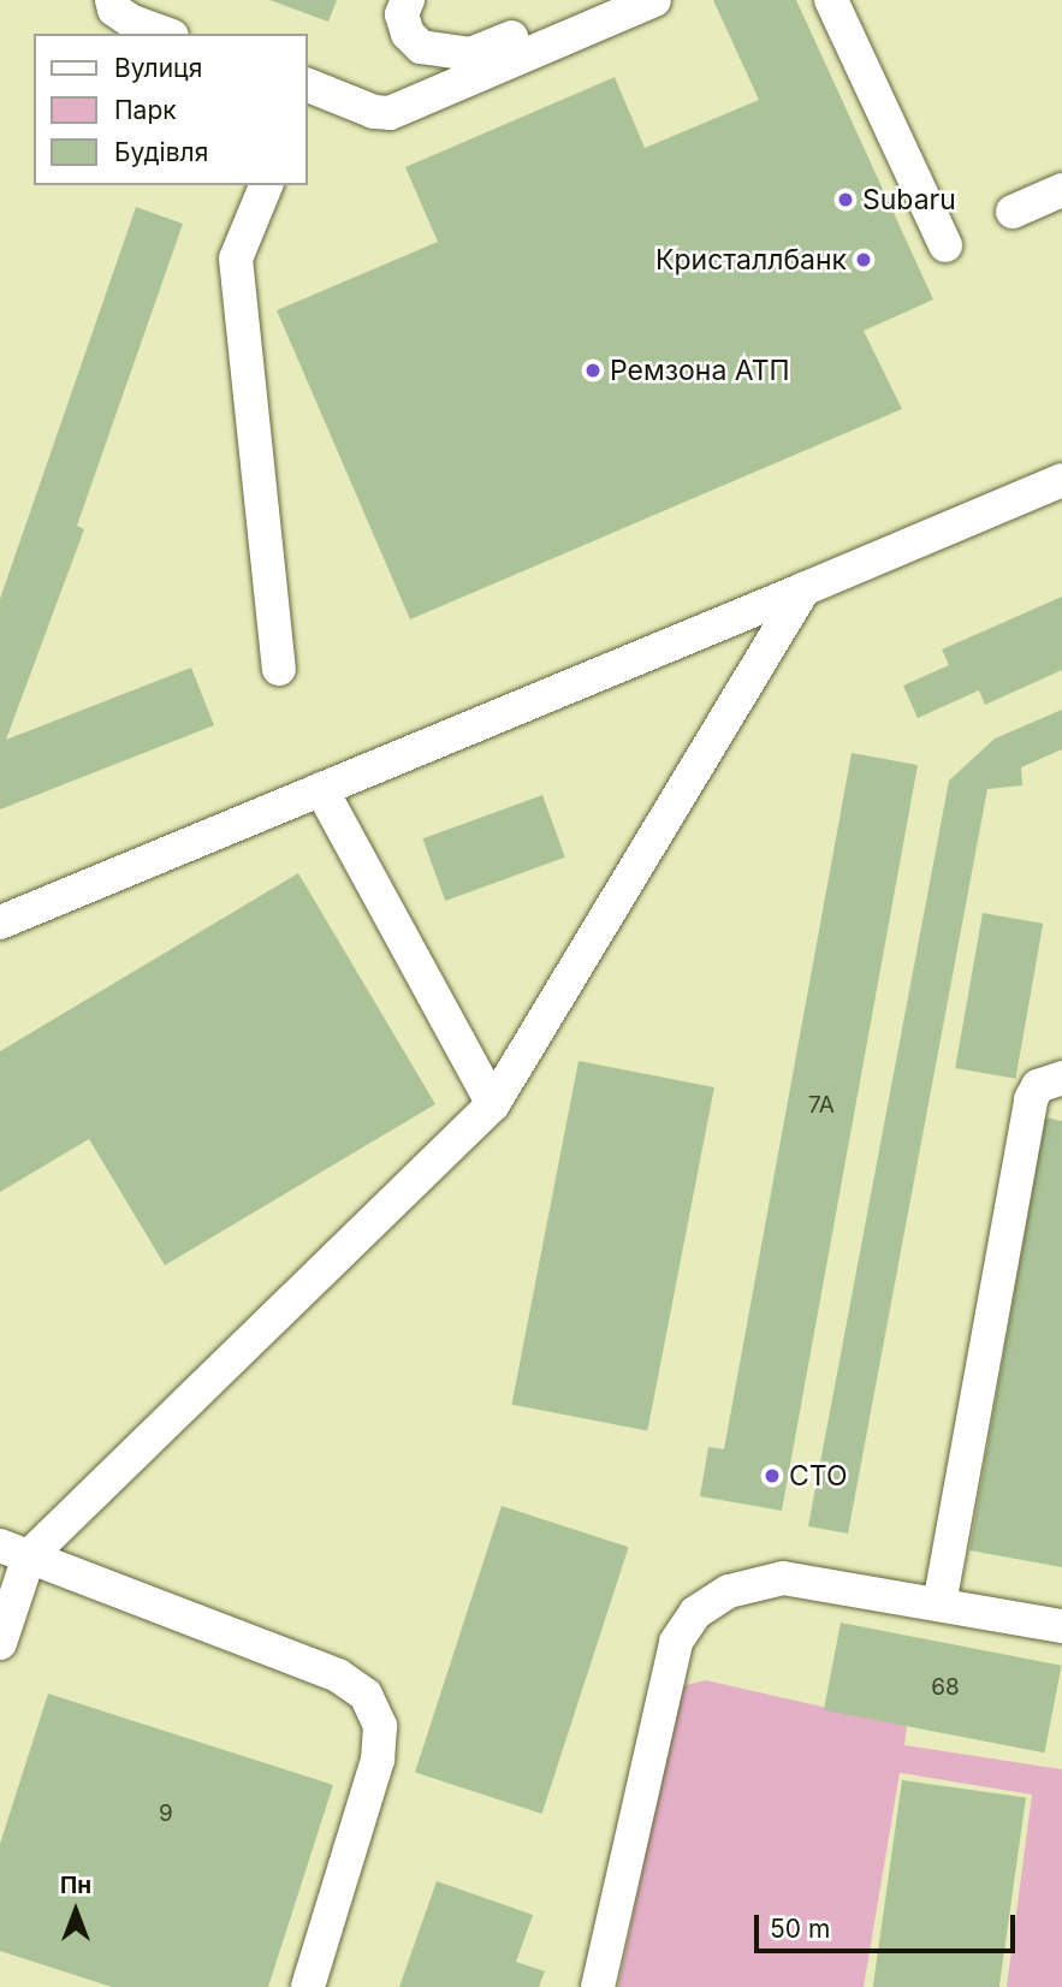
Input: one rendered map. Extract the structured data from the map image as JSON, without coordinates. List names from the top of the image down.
{
  "places": [
    "Subaru",
    "Кристаллбанк",
    "Ремзона АТП",
    "СТО"
  ],
  "house_numbers": ["7А", "68", "9"],
  "legend": ["Вулиця", "Парк", "Будівля"],
  "scale_bar": "50 m",
  "north": "top"
}
